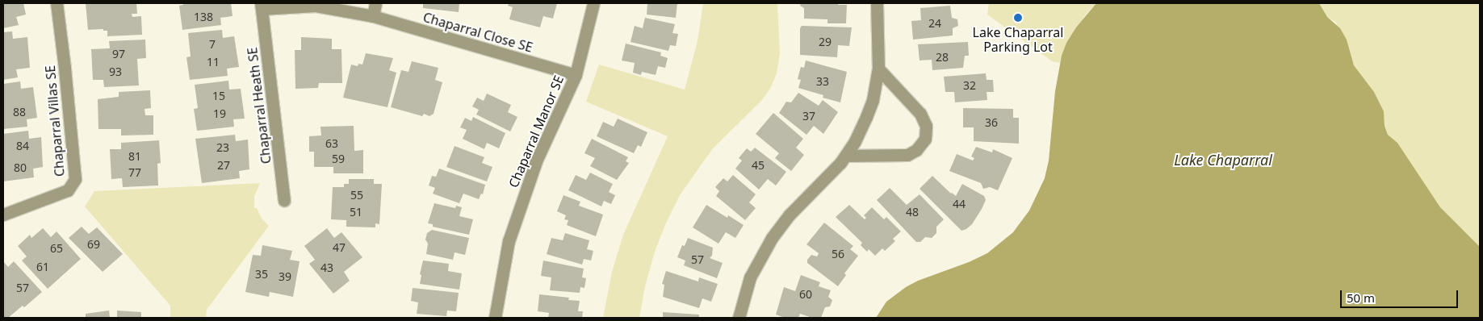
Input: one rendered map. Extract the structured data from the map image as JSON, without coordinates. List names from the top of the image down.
{
  "streets": {
    "street": [
      "Chaparral Close SE",
      "Chaparral Heath SE",
      "Chaparral Villas SE",
      "Chaparral Manor SE"
    ]
  },
  "crossings": [
    ["Chaparral Close SE", "Chaparral Heath SE"],
    ["Chaparral Close SE", "Chaparral Manor SE"]
  ],
  "water": ["Lake Chaparral"],
  "places": ["Lake Chaparral Parking Lot"],
  "house_numbers": [
    "138",
    "24",
    "29",
    "7",
    "97",
    "28",
    "11",
    "93",
    "33",
    "32",
    "15",
    "88",
    "19",
    "37",
    "36",
    "63",
    "84",
    "23",
    "81",
    "59",
    "27",
    "45",
    "80",
    "77",
    "55",
    "44",
    "51",
    "48",
    "69",
    "47",
    "65",
    "56",
    "57",
    "61",
    "43",
    "35",
    "39",
    "57",
    "60"
  ],
  "scale_bar": "50 m"
}
